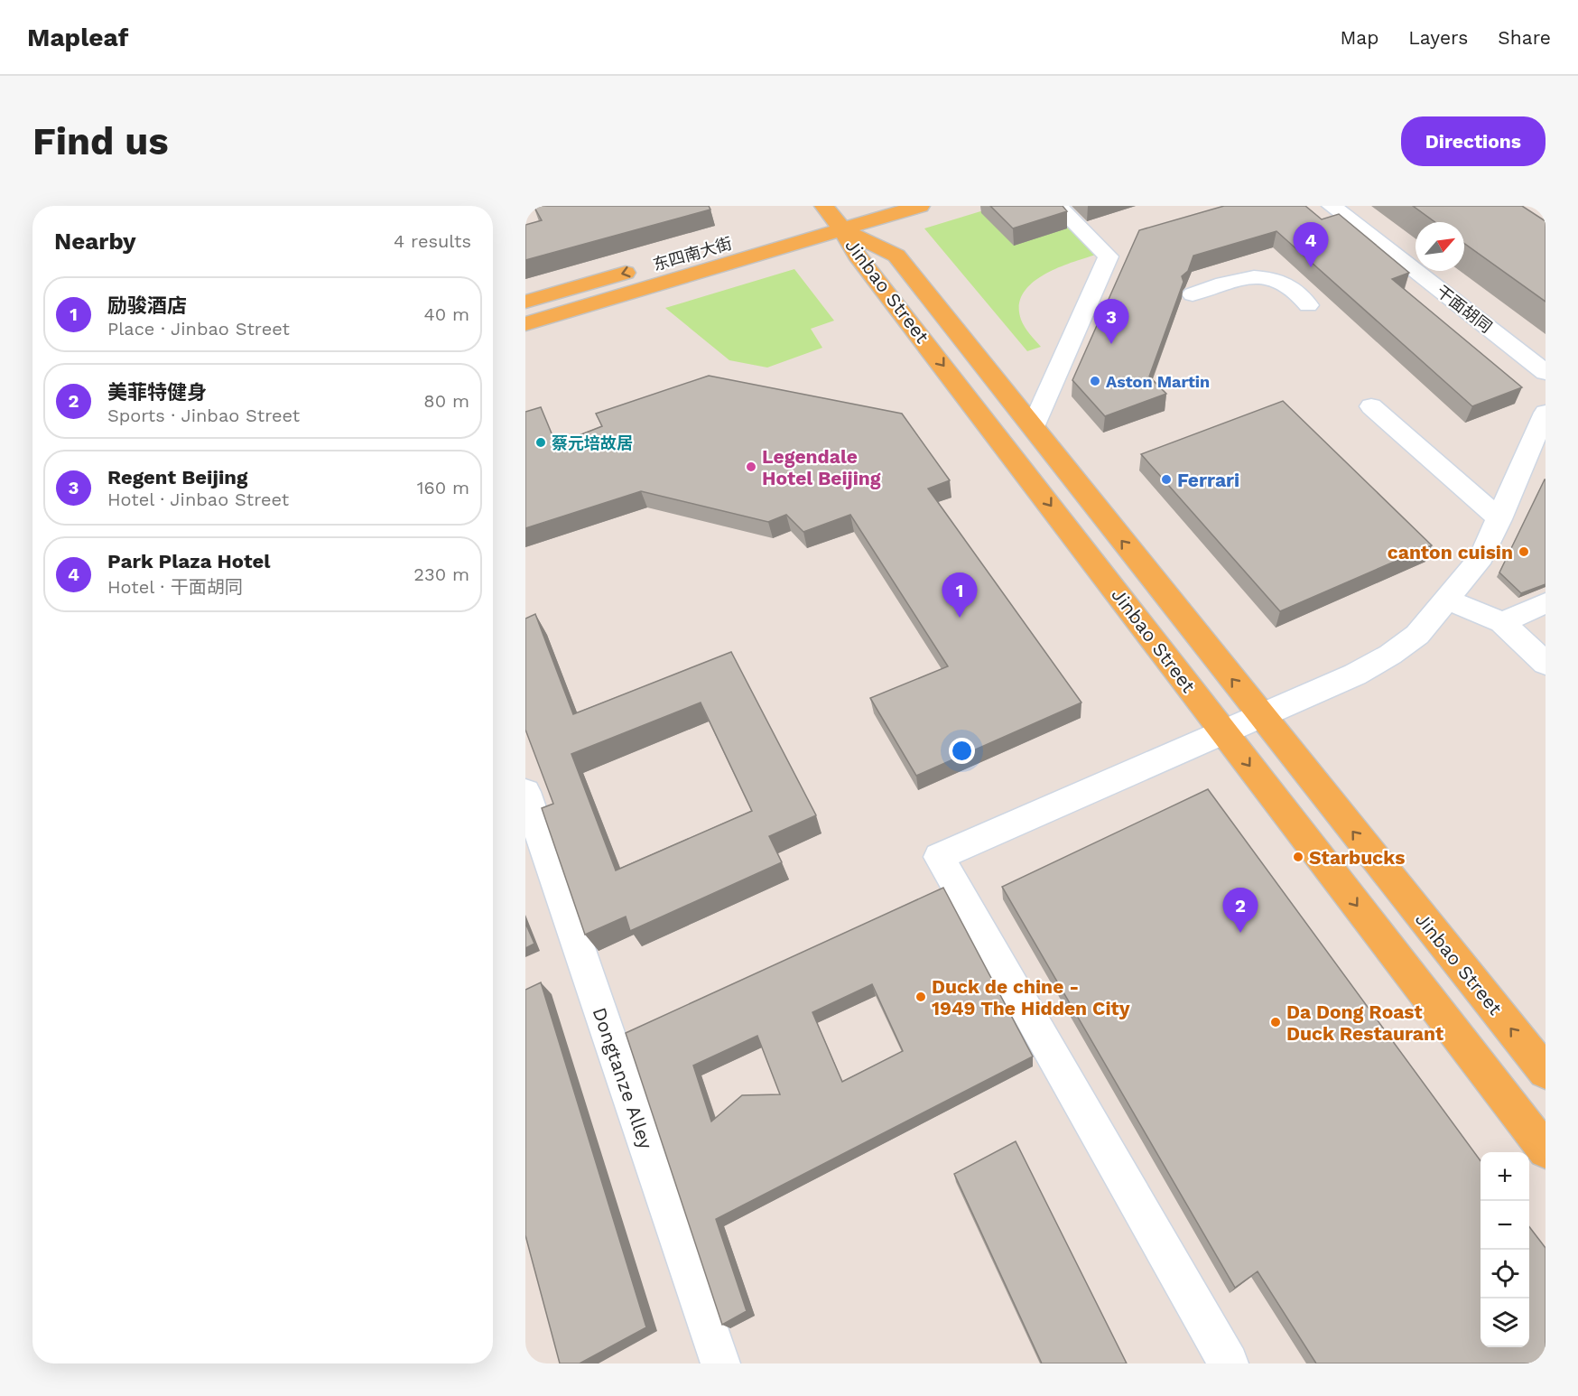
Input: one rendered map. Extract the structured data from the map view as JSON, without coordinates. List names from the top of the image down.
{
  "streets": {
    "main road": ["东四南大街", "Jinbao Street"],
    "street": ["干面胡同", "Dongtanze Alley"]
  },
  "crossings": [
    ["东四南大街", "Jinbao Street"]
  ],
  "places": [
    "Aston Martin",
    "蔡元培故居",
    "Legendale Hotel Beijing",
    "Ferrari",
    "canton cuisin",
    "Starbucks",
    "Duck de chine - 1949 The Hidden City",
    "Da Dong Roast Duck Restaurant"
  ],
  "north": "top right",
  "page": {
    "header": "Mapleaf",
    "nav": ["Map", "Layers", "Share"],
    "buttons": "Directions",
    "title": "Find us",
    "heading": ["Nearby", "4 results"],
    "pins": [
      "4",
      "3",
      "1",
      "2"
    ],
    "list": [
      {
        "mark": "1",
        "name": "励骏酒店",
        "note": "Place · Jinbao Street",
        "value": "40 m"
      },
      {
        "mark": "2",
        "name": "美菲特健身",
        "note": "Sports · Jinbao Street",
        "value": "80 m"
      },
      {
        "mark": "3",
        "name": "Regent Beijing",
        "note": "Hotel · Jinbao Street",
        "value": "160 m"
      },
      {
        "mark": "4",
        "name": "Park Plaza Hotel",
        "note": "Hotel · 干面胡同",
        "value": "230 m"
      }
    ],
    "map_buttons": ["+", "−"]
  }
}
